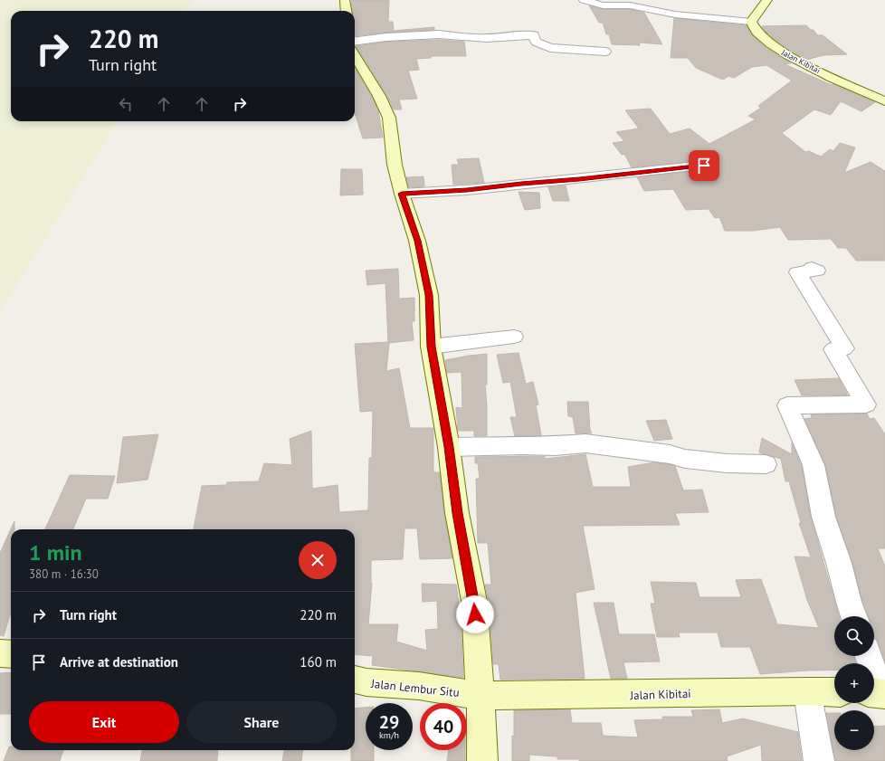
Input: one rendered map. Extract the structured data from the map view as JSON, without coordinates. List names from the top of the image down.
{
  "streets": {
    "street": ["Jalan Kibitai", "Jalan Lembur Situ"]
  },
  "crossings": [
    ["Jalan Kibitai", "Jalan Lembur Situ"]
  ],
  "page": {
    "turn": ["220 m", "Turn right"],
    "heading": ["1 min", "380 m · 16:30"],
    "list": [
      {
        "name": "Turn right",
        "value": "220 m"
      },
      {
        "name": "Arrive at destination",
        "value": "160 m"
      }
    ],
    "map_buttons": ["+", "−"],
    "buttons": ["Exit", "Share"],
    "speed": "29 km/h",
    "limit": "40"
  }
}
